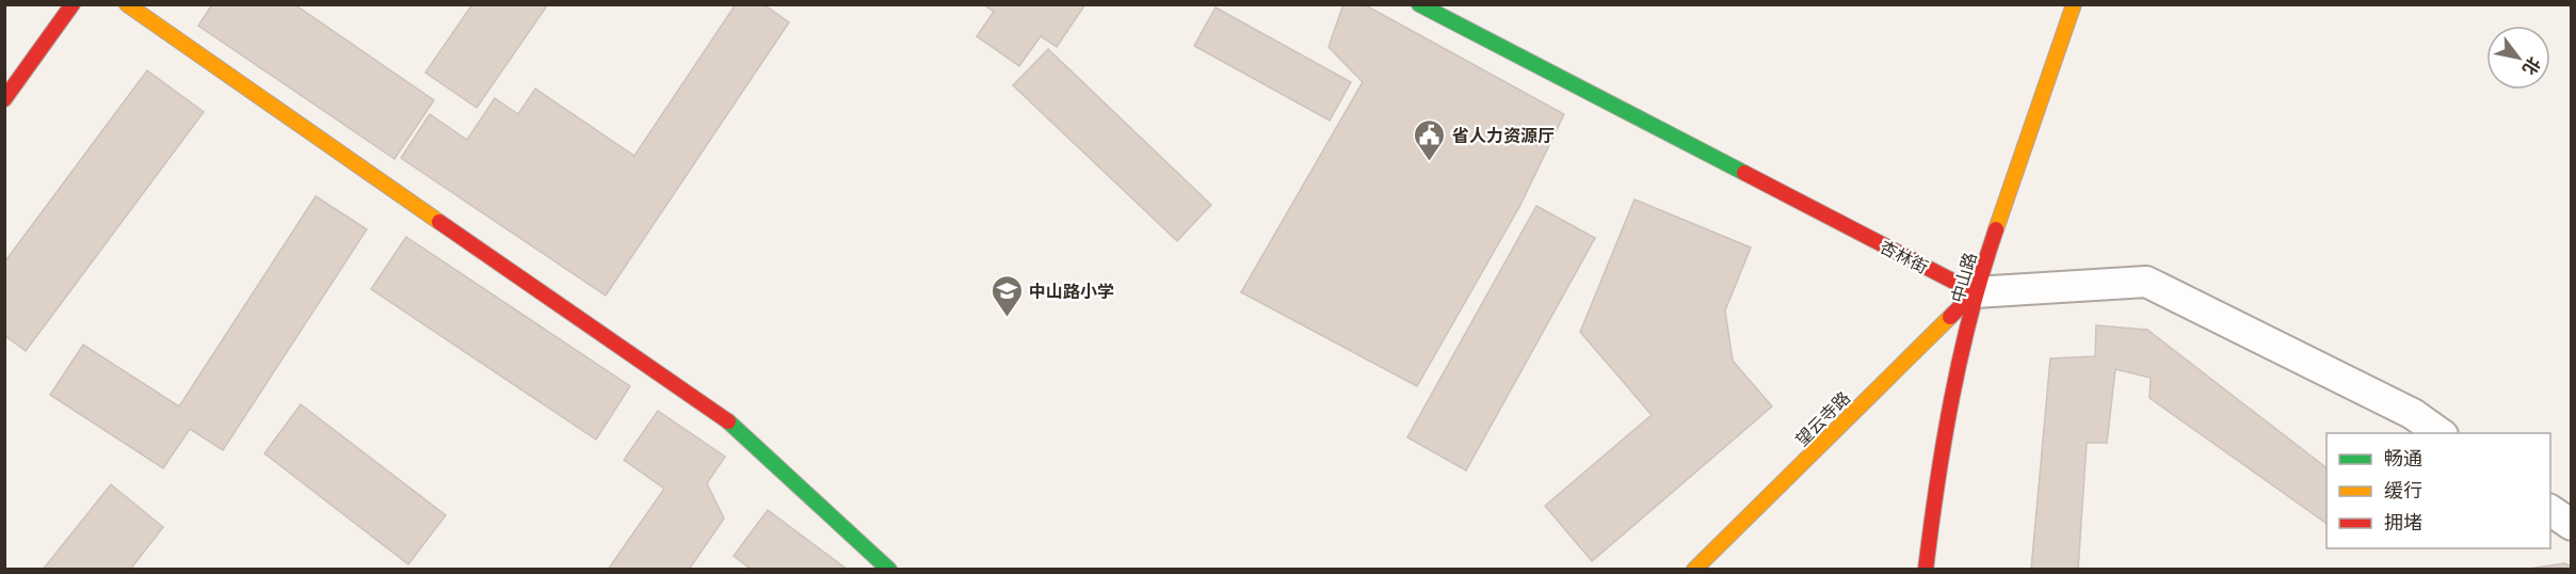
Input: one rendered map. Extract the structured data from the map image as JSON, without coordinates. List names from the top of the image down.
{
  "streets": {
    "street": ["杏林街", "中山路", "望云寺路"]
  },
  "crossings": [
    ["杏林街", "中山路"],
    ["杏林街", "望云寺路"],
    ["中山路", "望云寺路"]
  ],
  "places": {
    "public building": ["省人力资源厅"],
    "school or university": ["中山路小学"]
  },
  "legend": ["畅通", "缓行", "拥堵"],
  "north": "bottom right"
}
